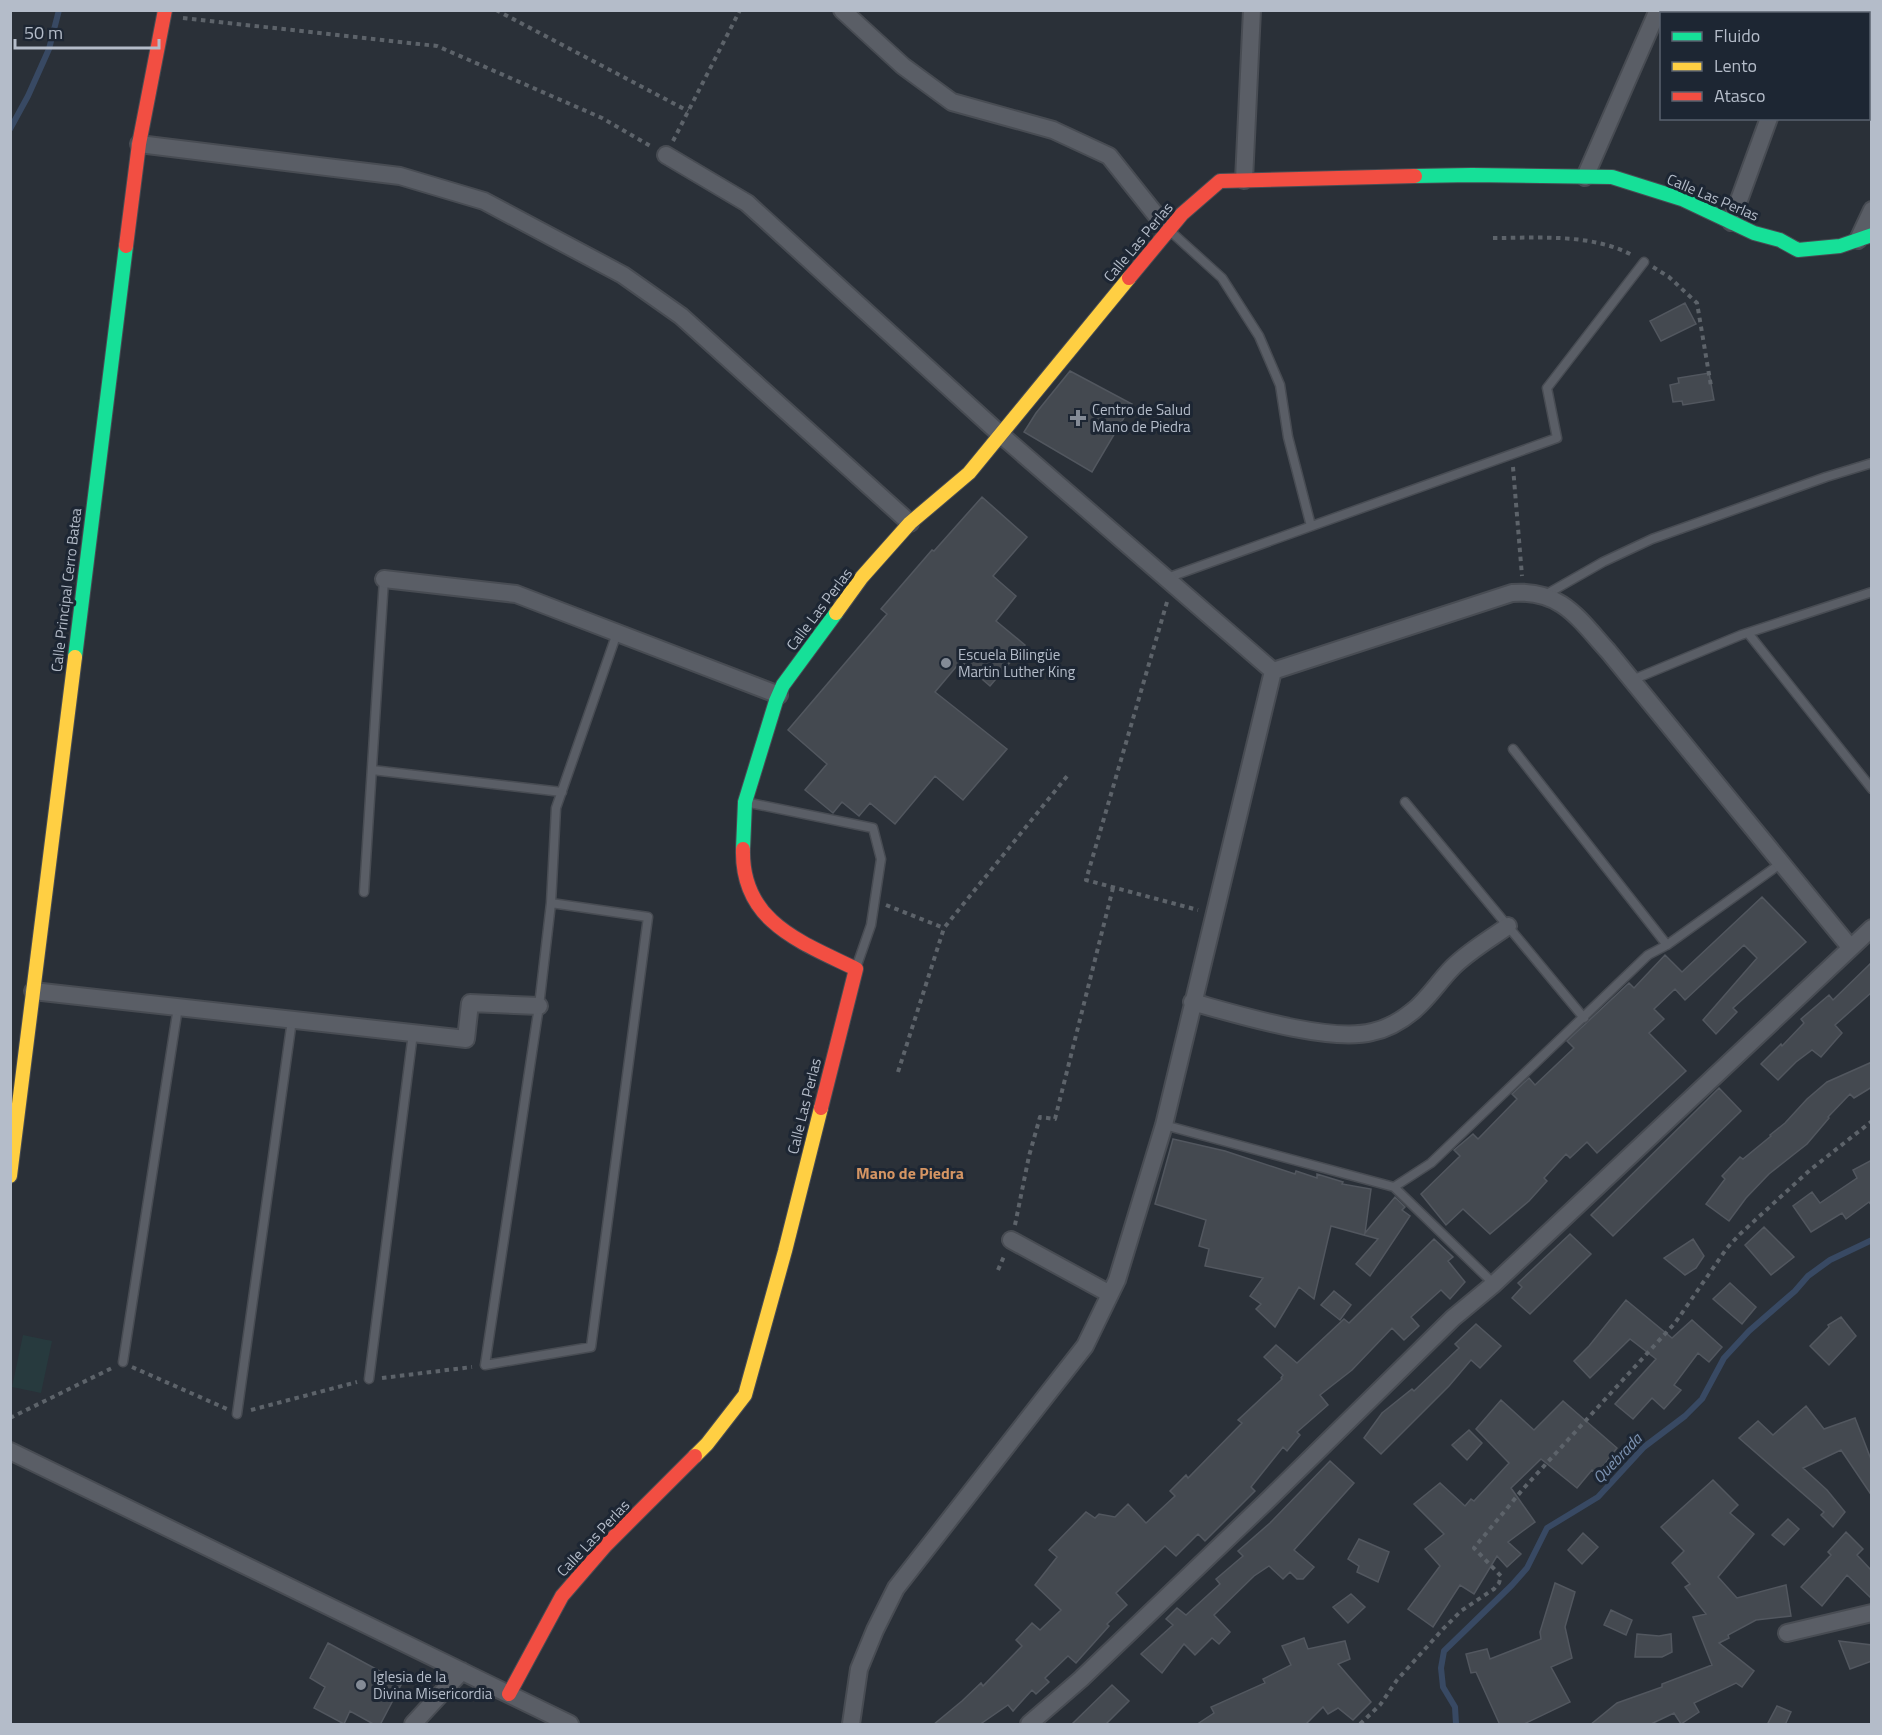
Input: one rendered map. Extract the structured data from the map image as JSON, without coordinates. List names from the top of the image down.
{
  "streets": {
    "street": ["Calle Las Perlas", "Calle Principal Cerro Batea"]
  },
  "districts": ["Mano de Piedra"],
  "water": ["Quebrada"],
  "places": {
    "health": ["Centro de Salud Mano de Piedra"],
    "other": ["Escuela Bilingüe Martin Luther King", "Iglesia de la Divina Misericordia"]
  },
  "legend": ["Fluido", "Lento", "Atasco"],
  "scale_bar": "50 m"
}
